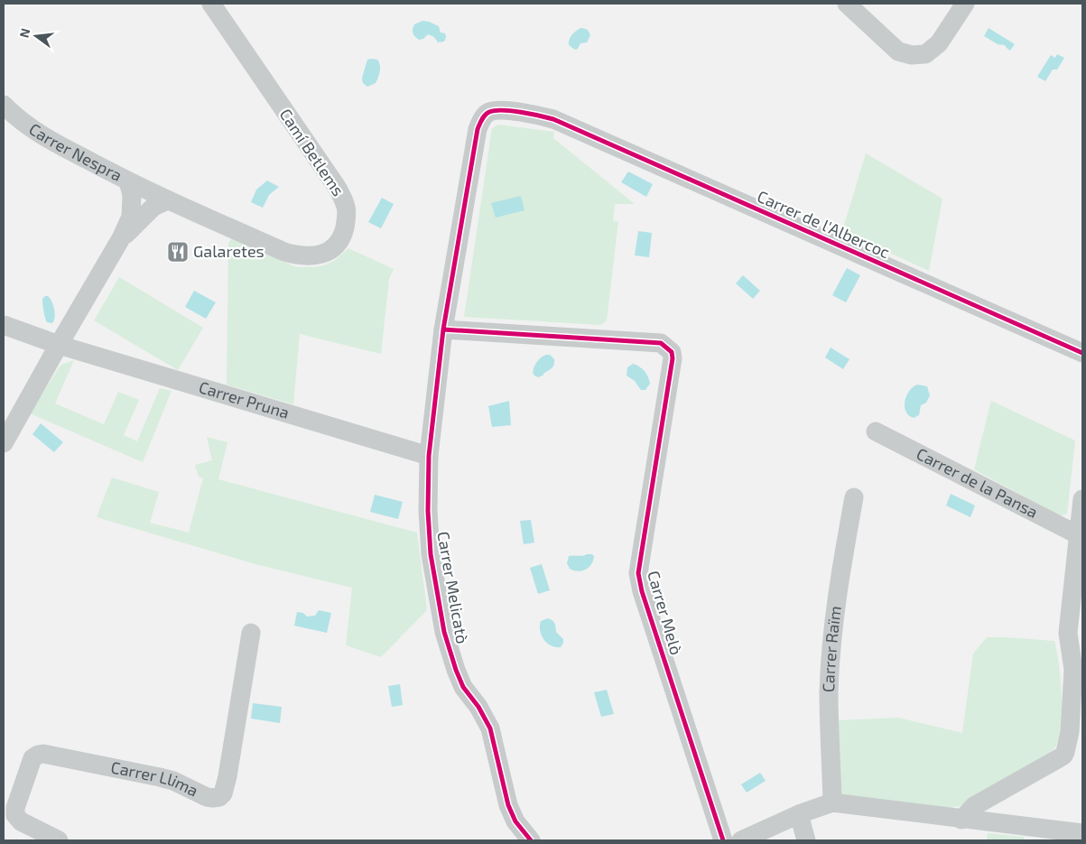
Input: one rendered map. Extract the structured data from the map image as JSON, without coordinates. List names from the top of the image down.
{
  "streets": {
    "street": [
      "Carrer Nespra",
      "Camí Betlems",
      "Carrer de l'Albercoc",
      "Carrer Pruna",
      "Carrer de la Pansa",
      "Carrer Melicatò",
      "Carrer Melò",
      "Carrer Raïm",
      "Carrer Llima"
    ]
  },
  "crossings": [
    ["Carrer Nespra", "Camí Betlems"],
    ["Carrer de l'Albercoc", "Carrer Melicatò"],
    ["Carrer de l'Albercoc", "Carrer Melò"],
    ["Carrer Pruna", "Carrer Melicatò"],
    ["Carrer Melicatò", "Carrer Melò"]
  ],
  "places": {
    "restaurant": ["Galaretes"]
  },
  "north": "left"
}
